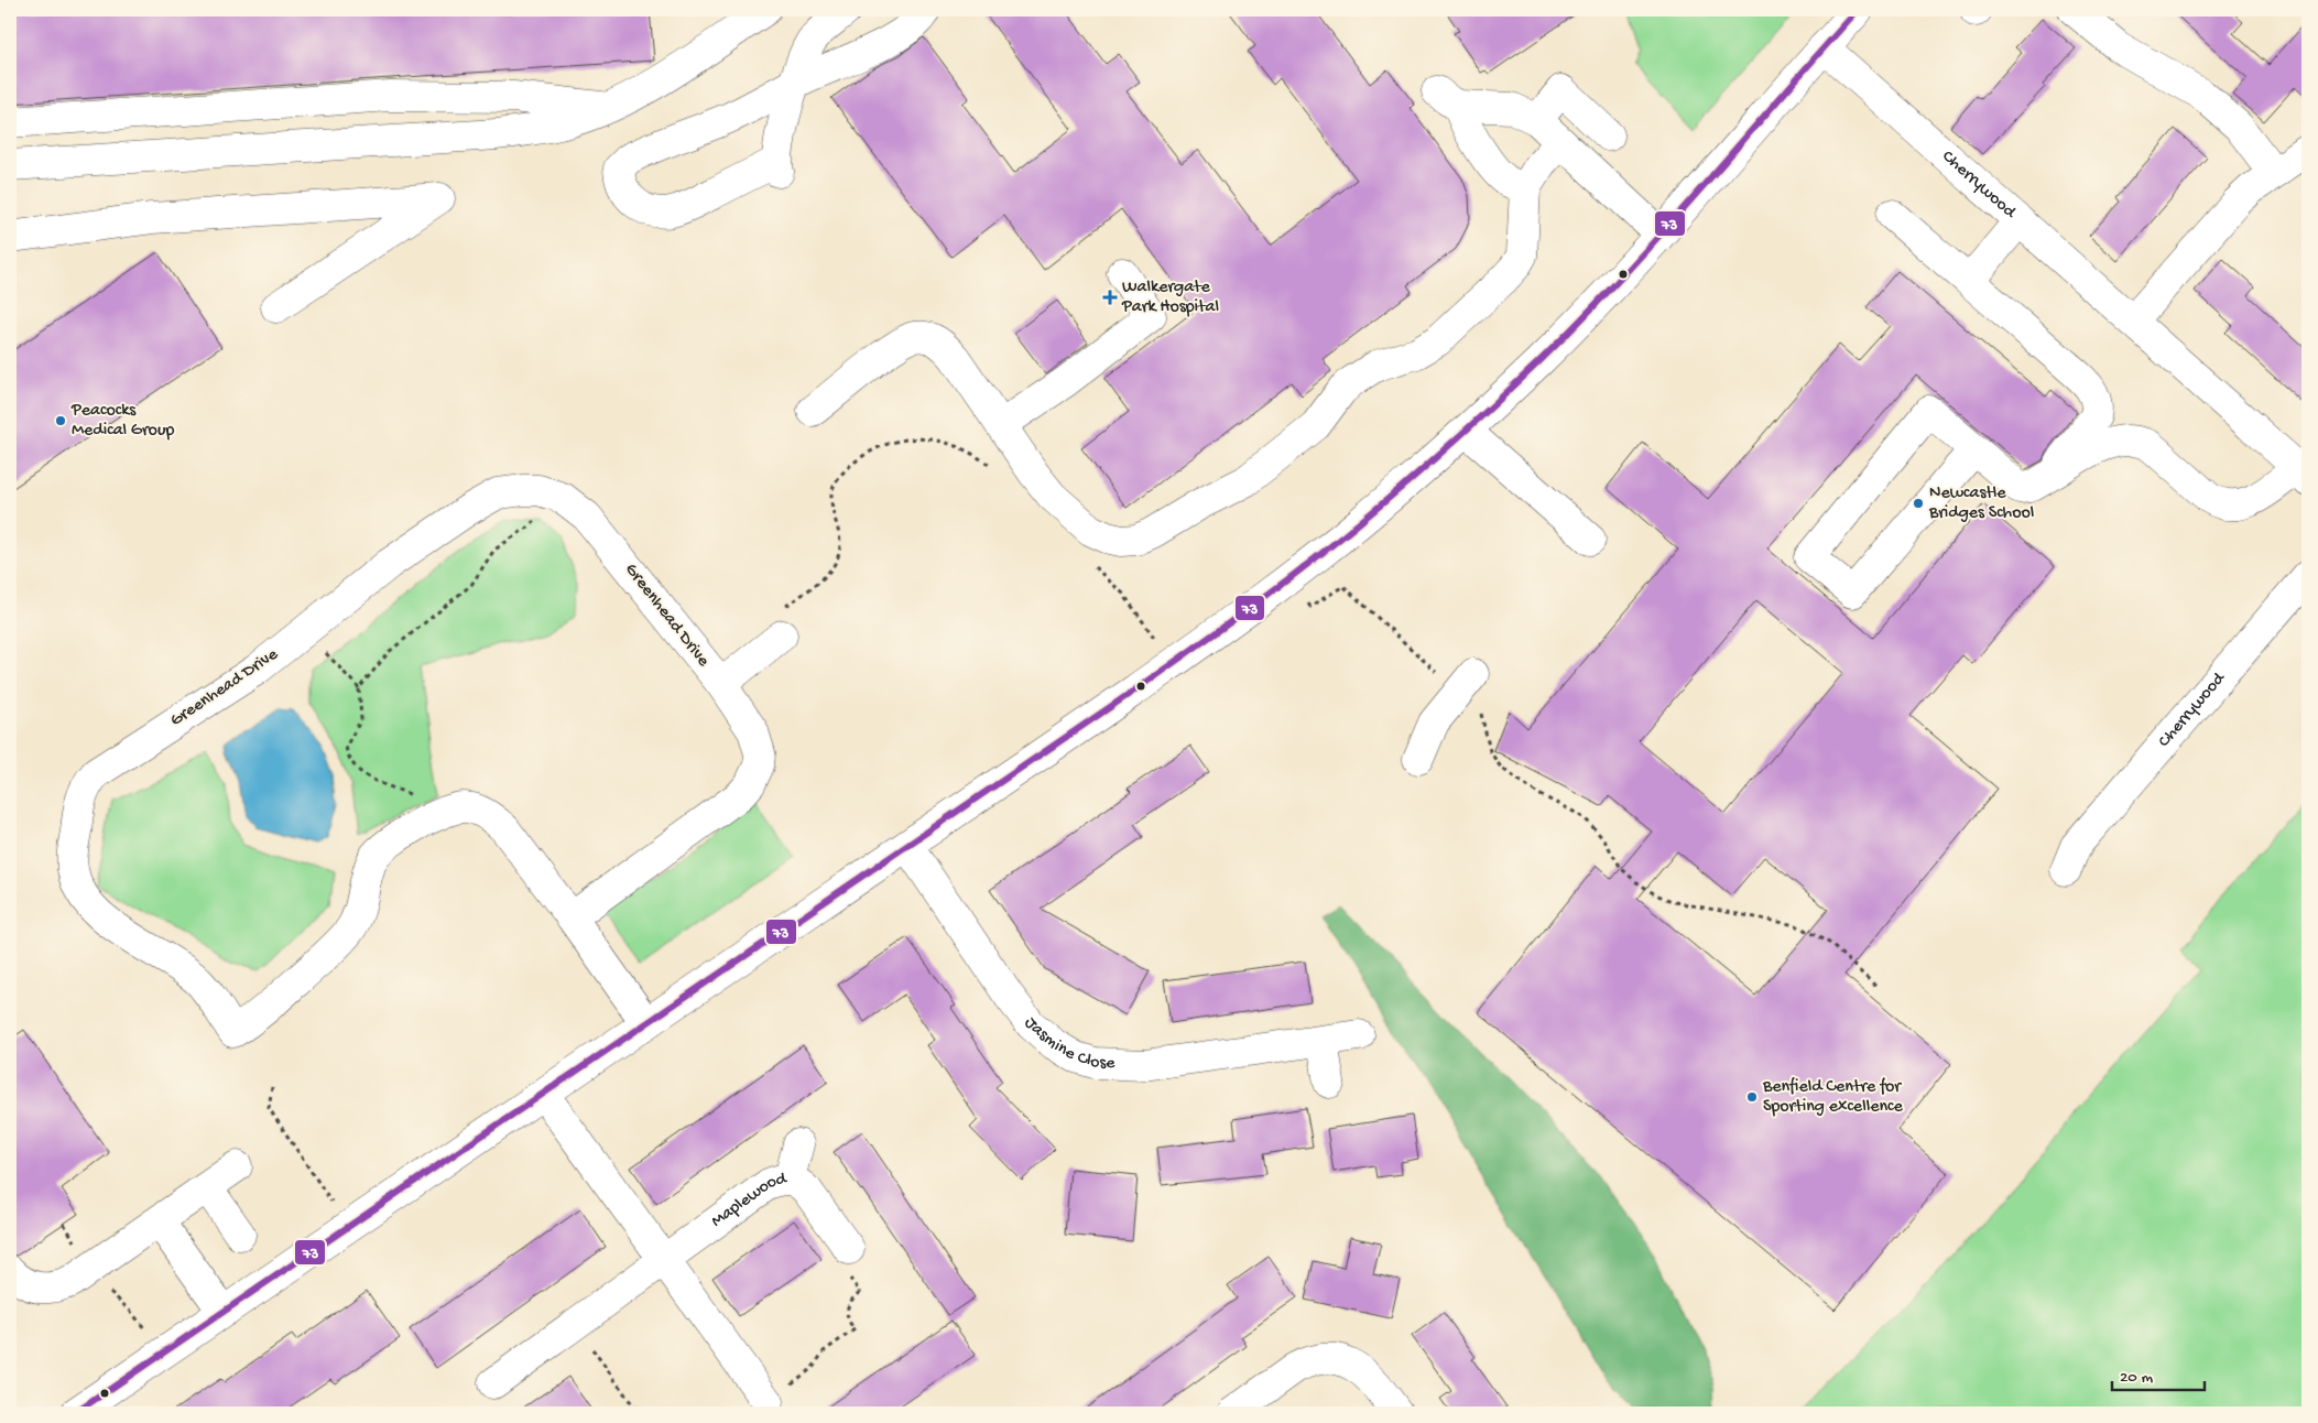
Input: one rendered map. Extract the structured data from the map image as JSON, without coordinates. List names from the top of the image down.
{
  "streets": {
    "street": [
      "Cherrywood",
      "Greenhead Drive",
      "Jasmine Close",
      "Maplewood"
    ]
  },
  "places": {
    "health": ["Walkergate Park Hospital"],
    "other": ["Peacocks Medical Group", "Newcastle Bridges School", "Benfield Centre for Sporting excellence"]
  },
  "lines": ["transit line 73"],
  "scale_bar": "20 m"
}
